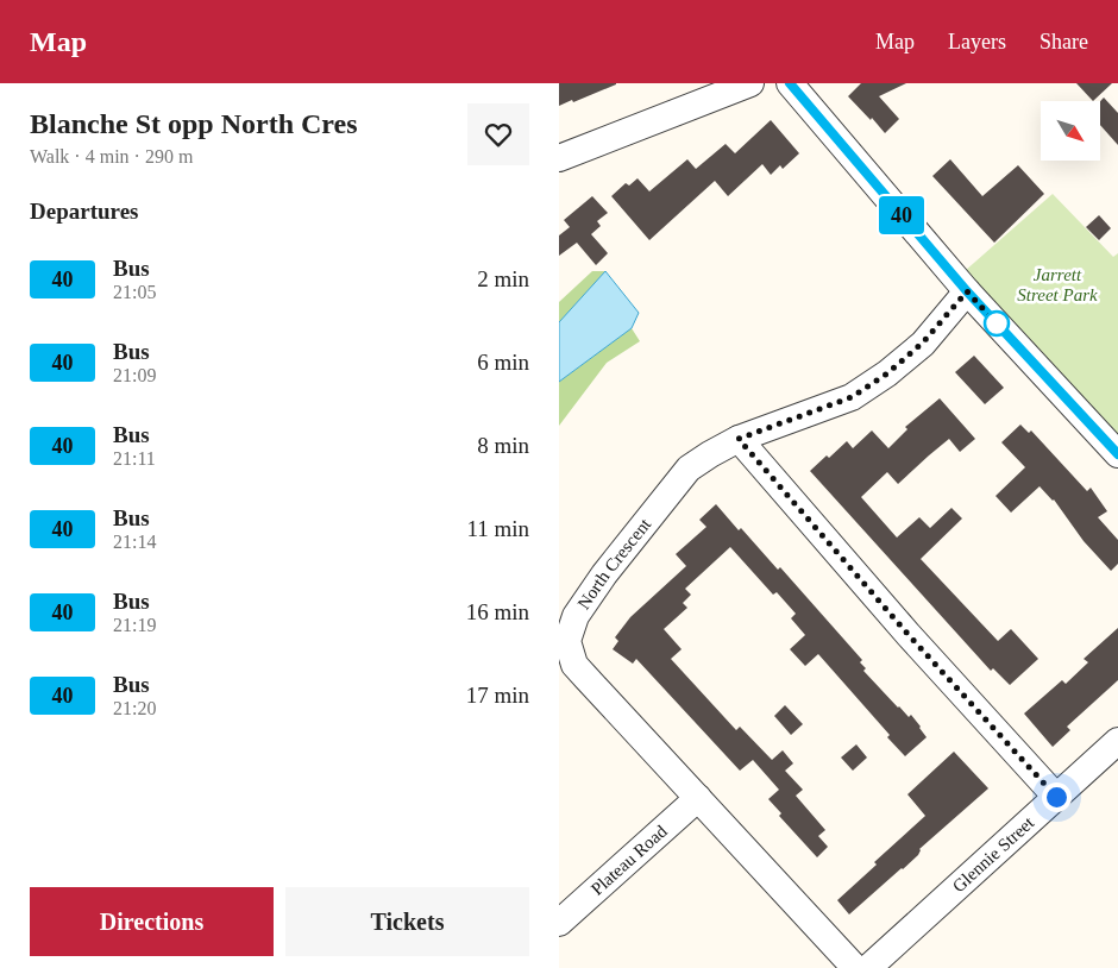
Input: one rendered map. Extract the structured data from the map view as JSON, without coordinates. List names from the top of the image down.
{
  "streets": {
    "street": ["North Crescent", "Glennie Street", "Plateau Road"]
  },
  "crossings": [
    ["North Crescent", "Plateau Road"]
  ],
  "parks": ["Jarrett Street Park"],
  "lines": ["bus line 40"],
  "north": "bottom right",
  "page": {
    "header": "Map",
    "nav": ["Map", "Layers", "Share"],
    "heading": [
      ["Blanche St opp North Cres", "Walk · 4 min · 290 m"],
      "Departures"
    ],
    "on_map": "40",
    "list": [
      {
        "mark": "40",
        "name": "Bus",
        "note": "21:05",
        "value": "2 min"
      },
      {
        "mark": "40",
        "name": "Bus",
        "note": "21:09",
        "value": "6 min"
      },
      {
        "mark": "40",
        "name": "Bus",
        "note": "21:11",
        "value": "8 min"
      },
      {
        "mark": "40",
        "name": "Bus",
        "note": "21:14",
        "value": "11 min"
      },
      {
        "mark": "40",
        "name": "Bus",
        "note": "21:19",
        "value": "16 min"
      },
      {
        "mark": "40",
        "name": "Bus",
        "note": "21:20",
        "value": "17 min"
      }
    ],
    "buttons": ["Directions", "Tickets"]
  }
}
